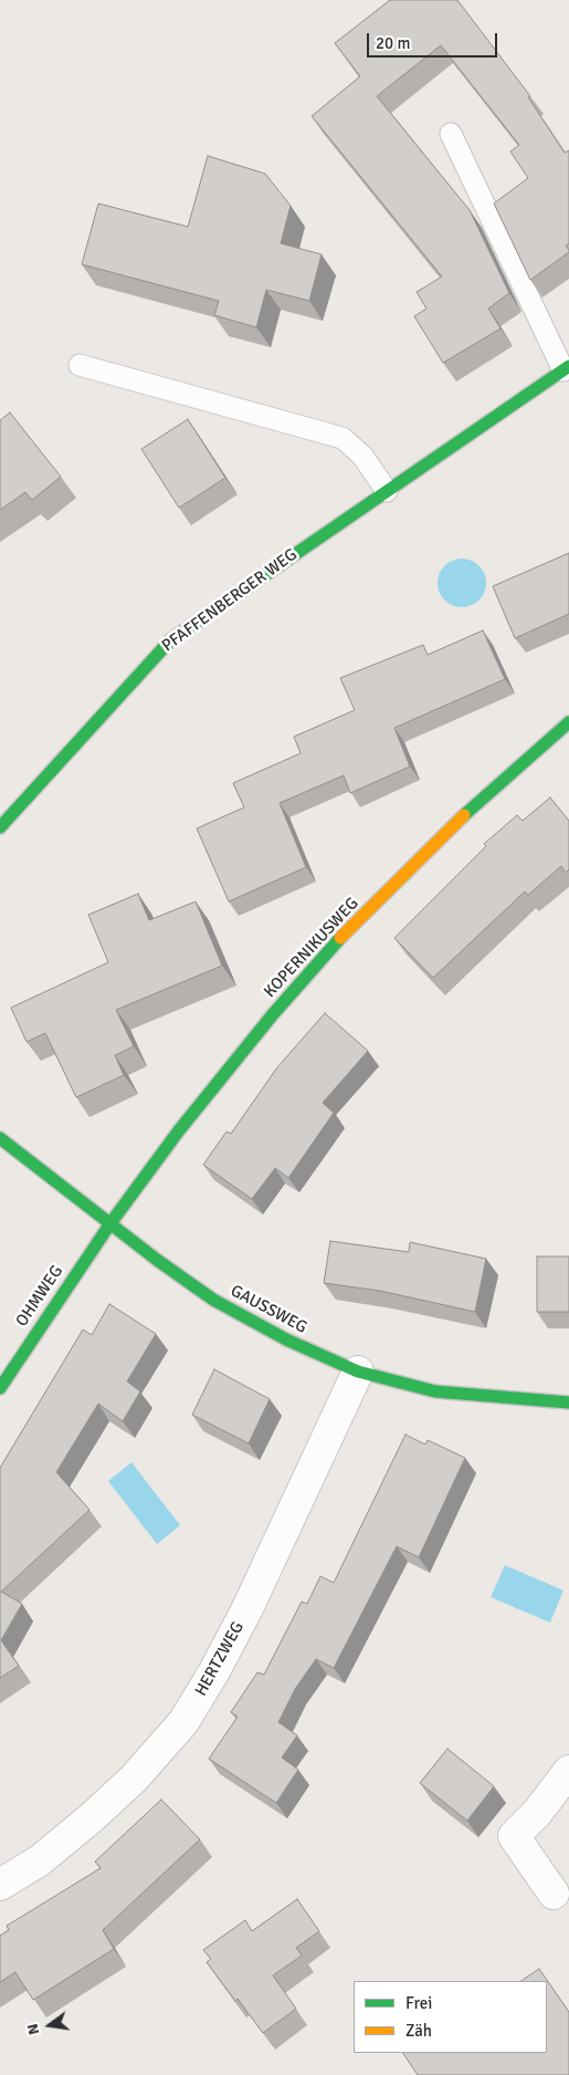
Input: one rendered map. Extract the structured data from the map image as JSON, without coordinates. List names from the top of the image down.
{
  "streets": {
    "street": [
      "PFAFFENBERGER WEG",
      "KOPERNIKUSWEG",
      "OHMWEG",
      "GAUSSWEG",
      "HERTZWEG"
    ]
  },
  "crossings": [
    ["KOPERNIKUSWEG", "OHMWEG"],
    ["KOPERNIKUSWEG", "GAUSSWEG"],
    ["OHMWEG", "GAUSSWEG"],
    ["GAUSSWEG", "HERTZWEG"]
  ],
  "legend": ["Frei", "Zäh"],
  "scale_bar": "20 m",
  "north": "left"
}
